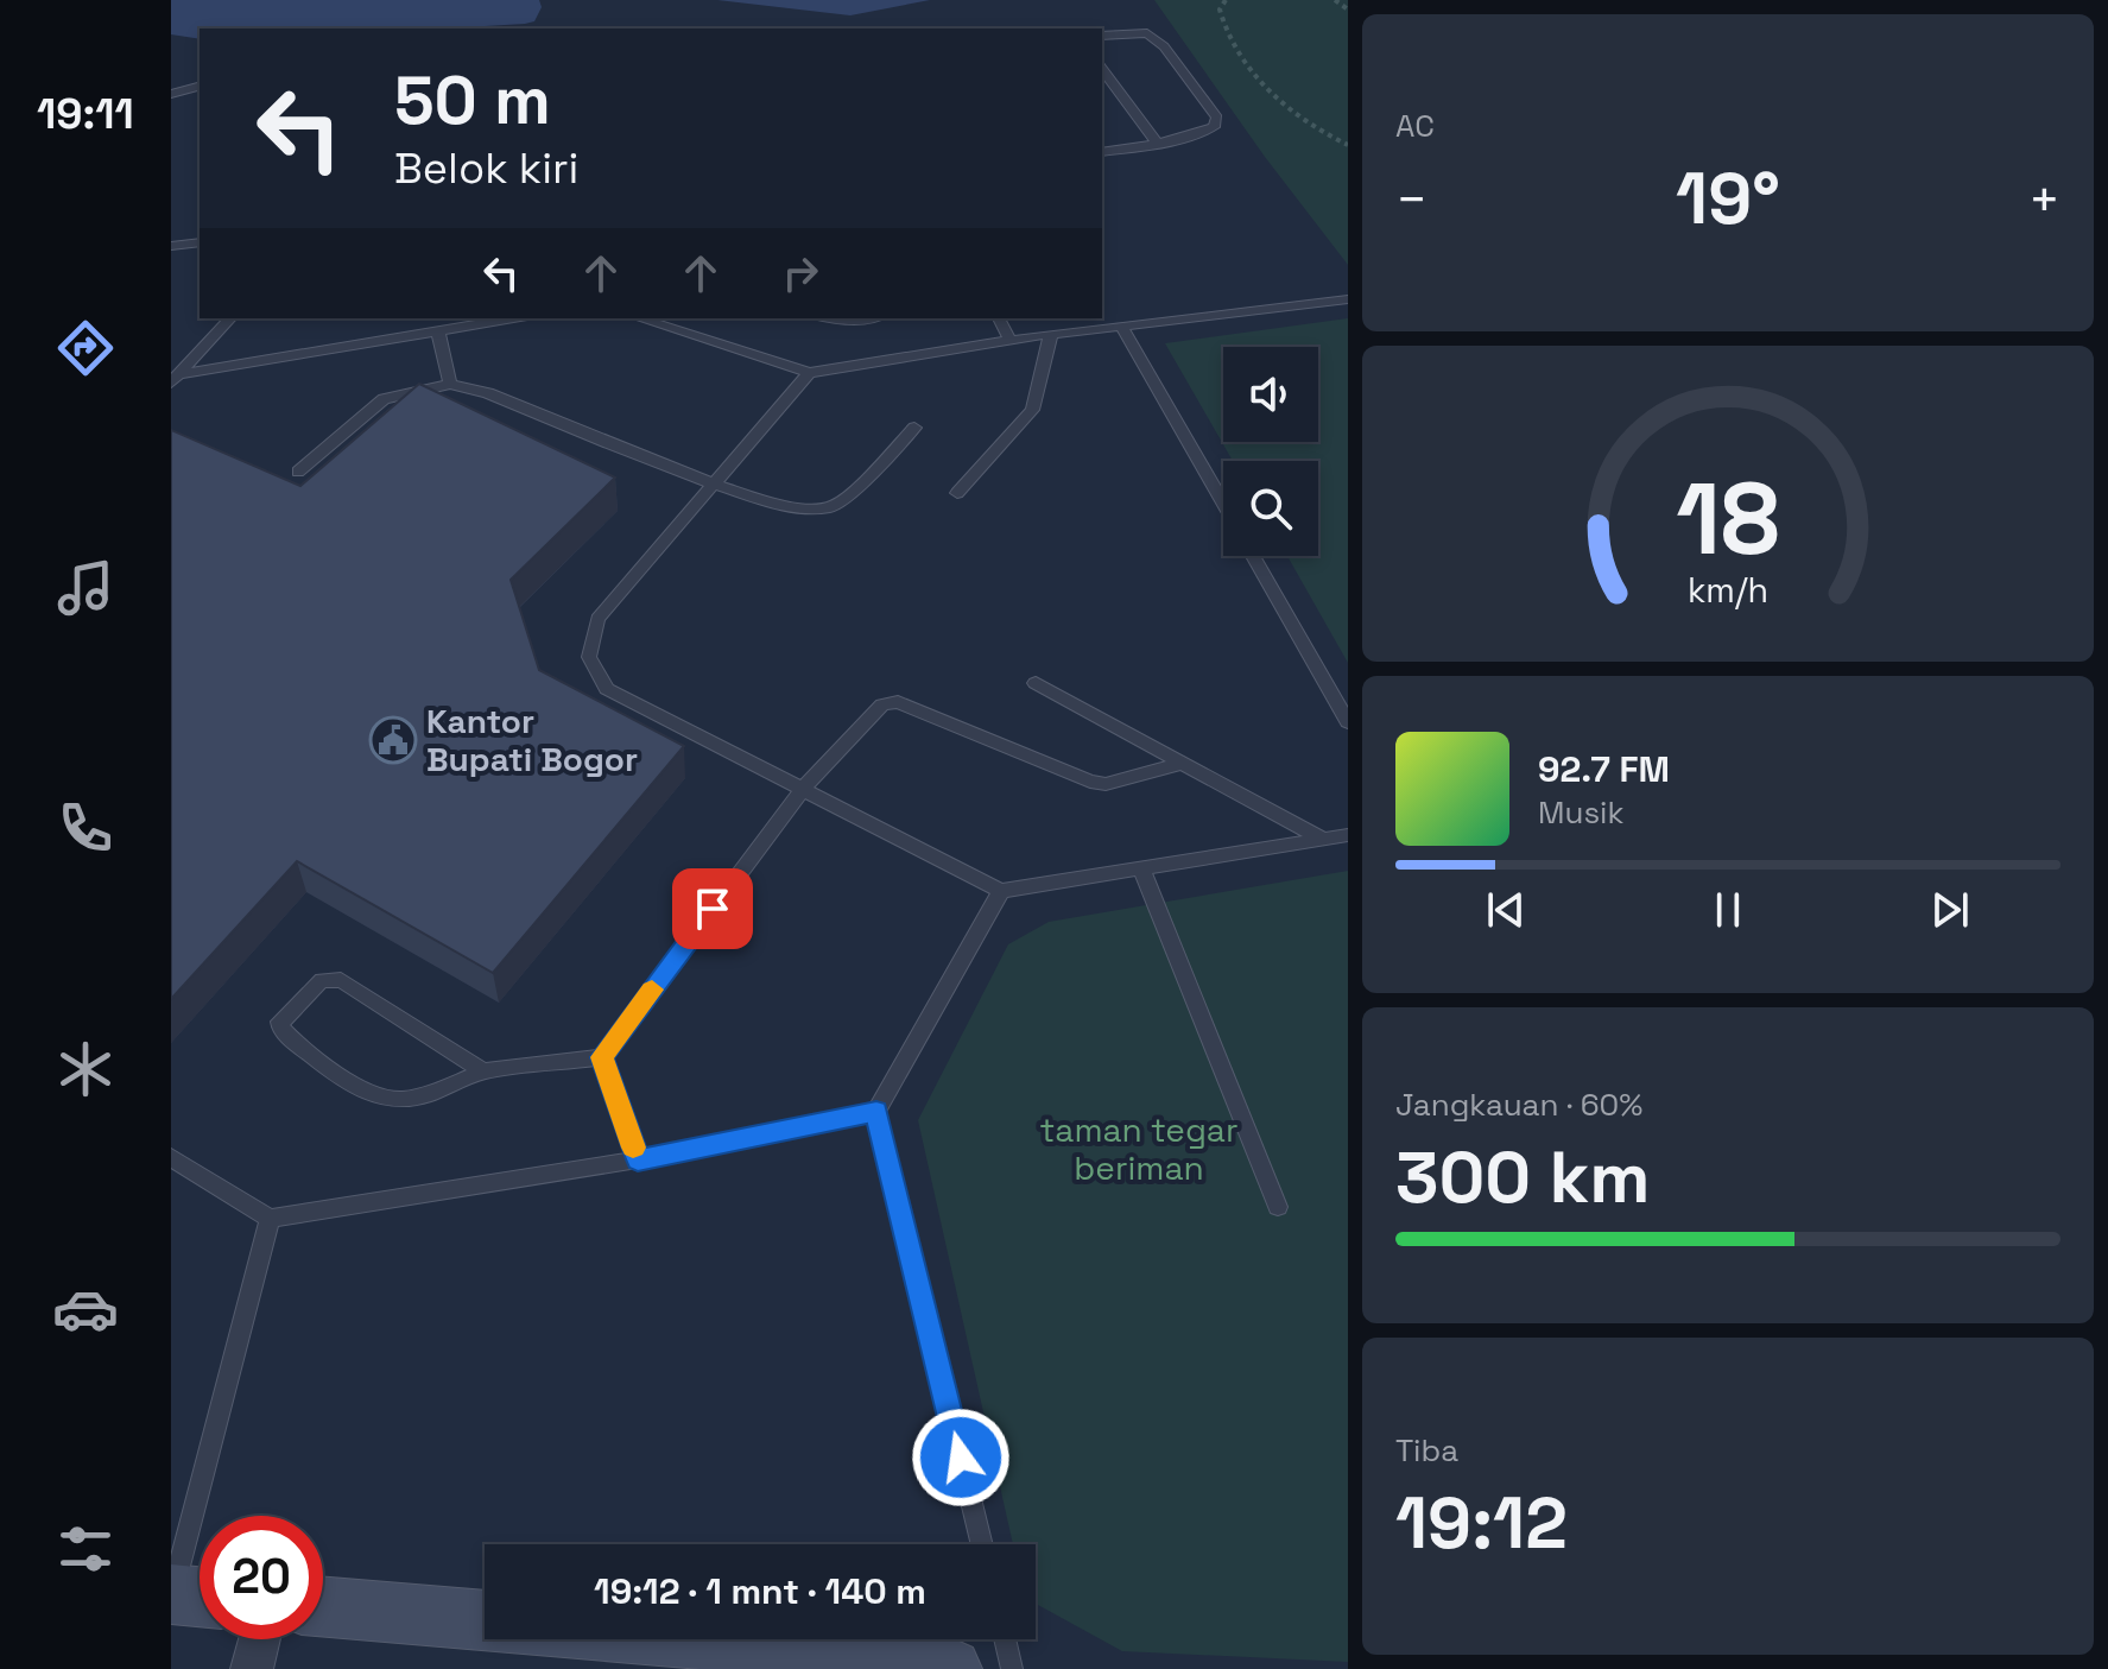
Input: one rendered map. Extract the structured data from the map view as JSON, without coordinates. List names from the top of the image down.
{
  "parks": ["taman tegar beriman"],
  "places": {
    "public building": ["Kantor Bupati Bogor"]
  },
  "page": {
    "tabs": "19:11",
    "tile": [
      "AC",
      ["Jangkauan · 60%", "300 km"],
      ["Tiba", "19:12"]
    ],
    "turn": ["50 m", "Belok kiri"],
    "heat": ["−", "19°", "+"],
    "song": ["92.7 FM", "Musik"],
    "limit": "20",
    "trip": "19:12 · 1 mnt · 140 m",
    "gauge": ["18", "km/h"]
  }
}
